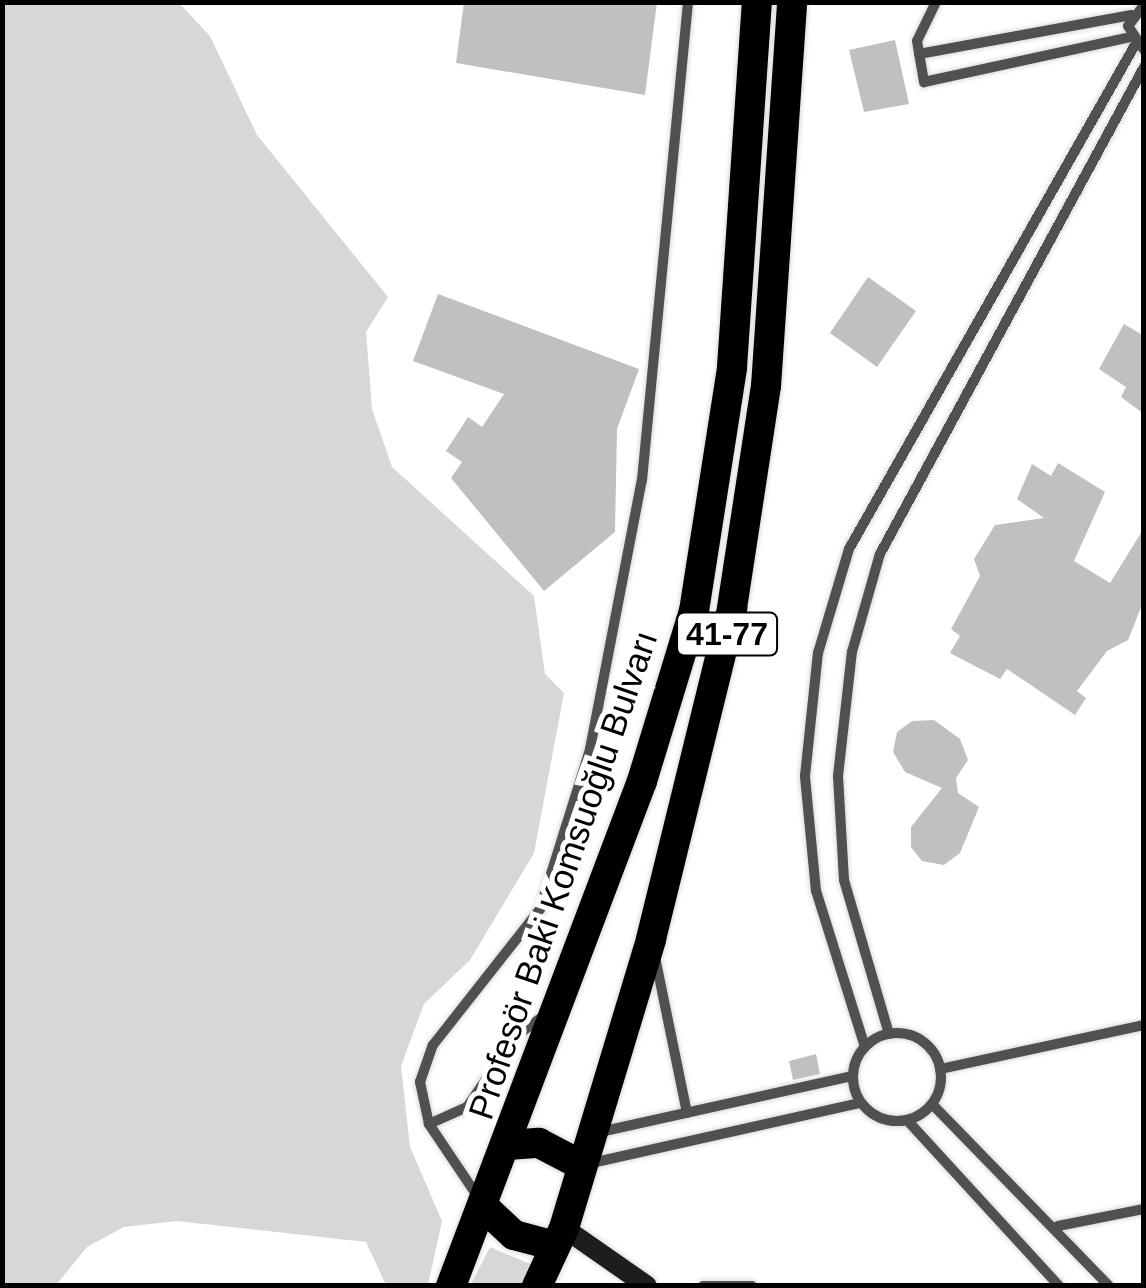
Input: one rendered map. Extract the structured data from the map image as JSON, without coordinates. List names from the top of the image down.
{
  "streets": {
    "highway": ["41-77", "Profesör Baki Komsuoğlu Bulvarı"]
  },
  "crossings": [
    ["41-77", "Profesör Baki Komsuoğlu Bulvarı"]
  ]
}
